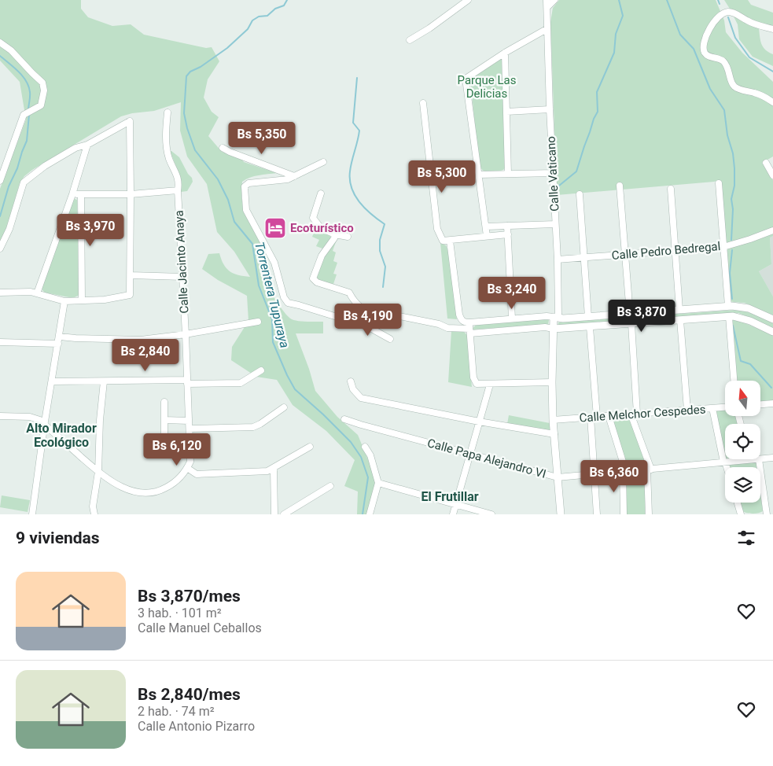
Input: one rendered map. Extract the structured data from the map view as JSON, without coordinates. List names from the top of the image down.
{
  "streets": {
    "street": [
      "Calle Vaticano",
      "Calle Pedro Bedregal",
      "Calle Jacinto Anaya",
      "Calle Melchor Cespedes",
      "Calle Papa Alejandro VI"
    ]
  },
  "crossings": [
    ["Calle Vaticano", "Calle Pedro Bedregal"],
    ["Calle Vaticano", "Calle Melchor Cespedes"],
    ["Calle Vaticano", "Calle Papa Alejandro VI"]
  ],
  "districts": ["Alto Mirador Ecológico", "El Frutillar"],
  "water": ["Torrentera Tupuraya"],
  "parks": ["Parque Las Delicias"],
  "places": {
    "hotel": ["Ecoturístico"]
  },
  "north": "top",
  "page": {
    "price": [
      "Bs 5,350",
      "Bs 5,300",
      "Bs 3,970",
      "Bs 3,240",
      "Bs 3,870",
      "Bs 4,190",
      "Bs 2,840",
      "Bs 6,120",
      "Bs 6,360"
    ],
    "heading": "9 viviendas",
    "list": [
      {
        "name": "Bs 3,870/mes",
        "note": "3 hab. · 101 m² · Calle Manuel Ceballos"
      },
      {
        "name": "Bs 2,840/mes",
        "note": "2 hab. · 74 m² · Calle Antonio Pizarro"
      }
    ]
  }
}
